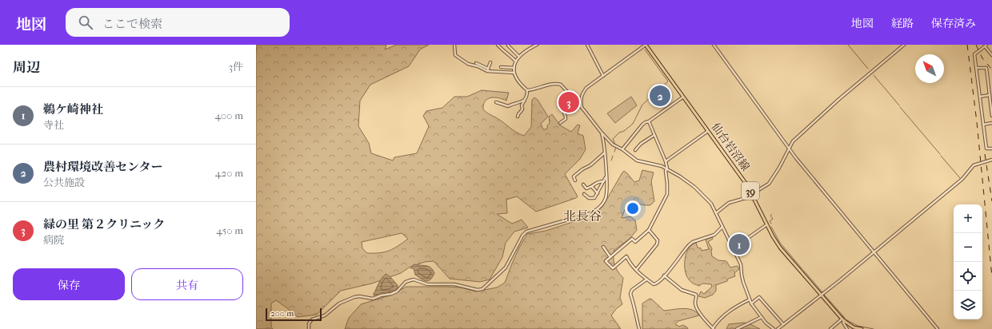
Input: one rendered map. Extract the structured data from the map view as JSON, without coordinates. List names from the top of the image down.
{
  "streets": {
    "main road": ["仙台岩沼線", "39"]
  },
  "districts": ["北長谷"],
  "scale_bar": "200 m",
  "north": "top left",
  "page": {
    "header": "地図",
    "search": "ここで検索",
    "nav": ["地図", "経路", "保存済み"],
    "heading": ["周辺", "3件"],
    "pins": ["2", "3", "1"],
    "list": [
      {
        "mark": "1",
        "name": "鵜ケ崎神社",
        "note": "寺社",
        "value": "400 m"
      },
      {
        "mark": "2",
        "name": "農村環境改善センター",
        "note": "公共施設",
        "value": "420 m"
      },
      {
        "mark": "3",
        "name": "緑の里 第２クリニック",
        "note": "病院",
        "value": "450 m"
      }
    ],
    "map_buttons": ["+", "−"],
    "buttons": ["保存", "共有"],
    "scale": "200 m"
  }
}
